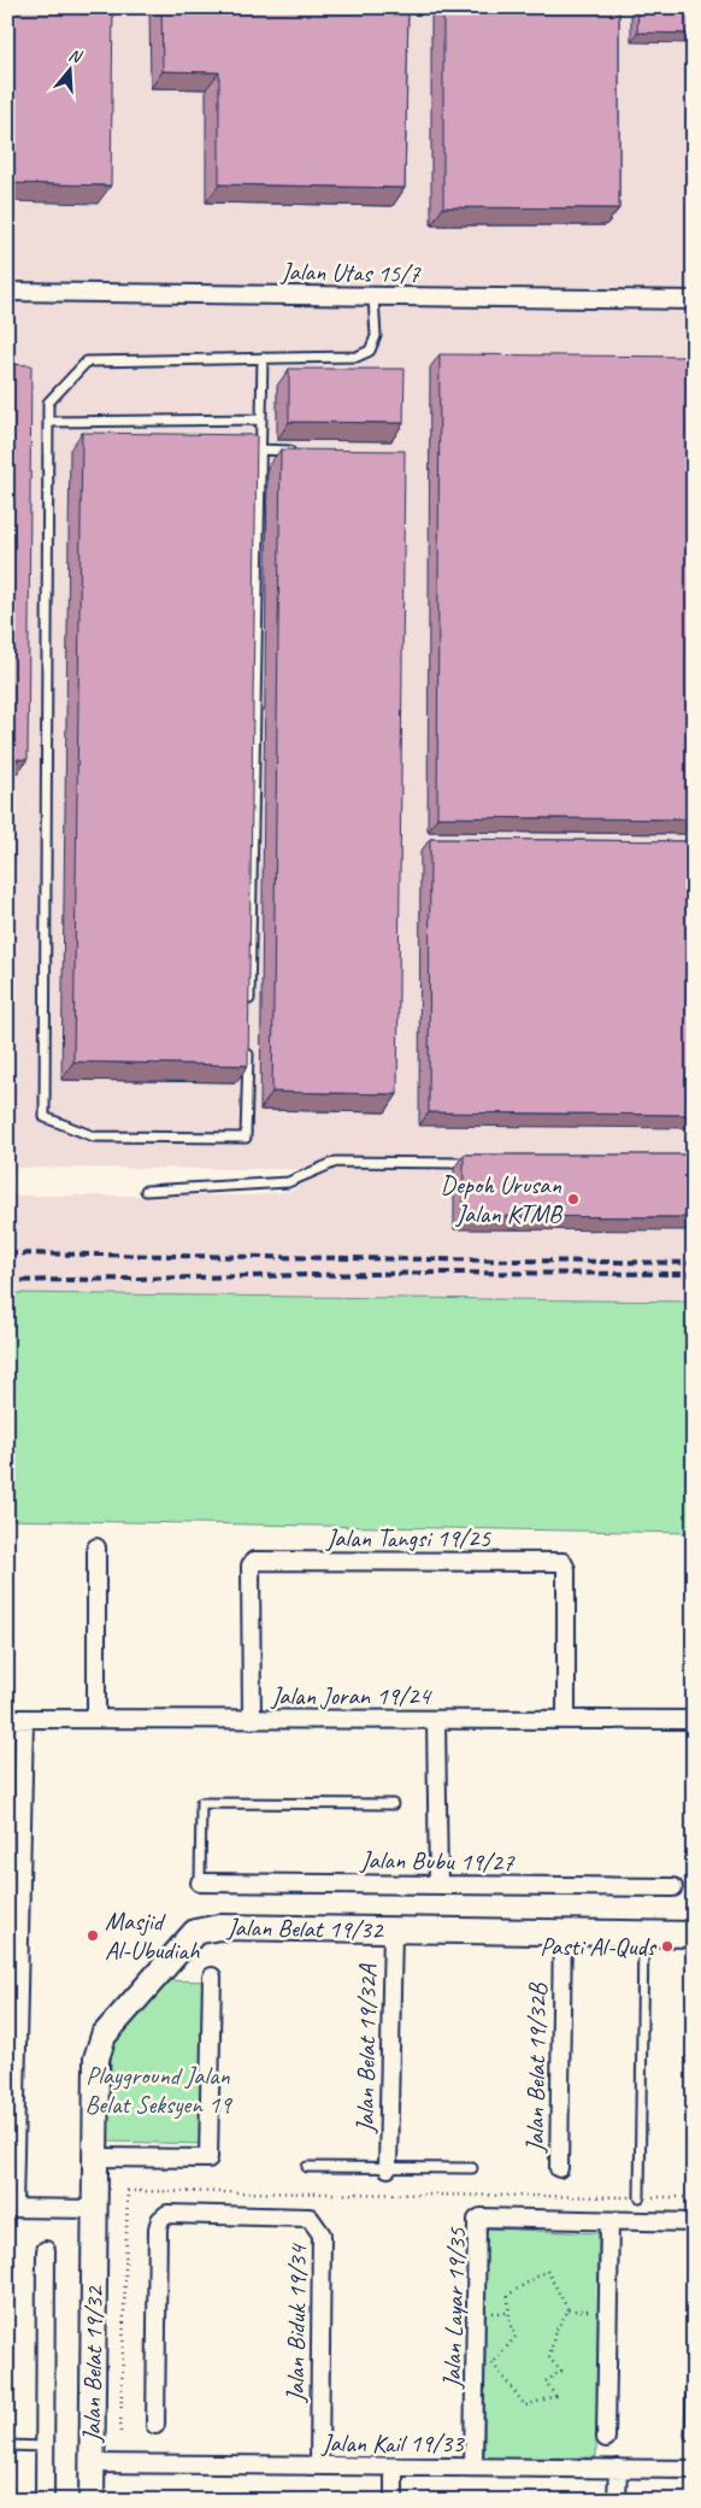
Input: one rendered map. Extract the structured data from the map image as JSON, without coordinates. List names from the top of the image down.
{
  "streets": {
    "street": [
      "Jalan Utas 15/7",
      "Jalan Tangsi 19/25",
      "Jalan Joran 19/24",
      "Jalan Bubu 19/27",
      "Jalan Belat 19/32",
      "Jalan Belat 19/32A",
      "Jalan Belat 19/32B",
      "Jalan Layar 19/35",
      "Jalan Biduk 19/34",
      "Jalan Kail 19/33"
    ]
  },
  "crossings": [
    ["Jalan Tangsi 19/25", "Jalan Joran 19/24"],
    ["Jalan Belat 19/32", "Jalan Belat 19/32A"],
    ["Jalan Belat 19/32", "Jalan Belat 19/32B"],
    ["Jalan Belat 19/32", "Jalan Kail 19/33"],
    ["Jalan Layar 19/35", "Jalan Kail 19/33"],
    ["Jalan Biduk 19/34", "Jalan Kail 19/33"]
  ],
  "parks": ["Playground Jalan Belat Seksyen 19"],
  "places": ["Depoh Urusan Jalan KTMB", "Masjid Al-Ubudiah", "Pasti Al-Quds"],
  "north": "top"
}
